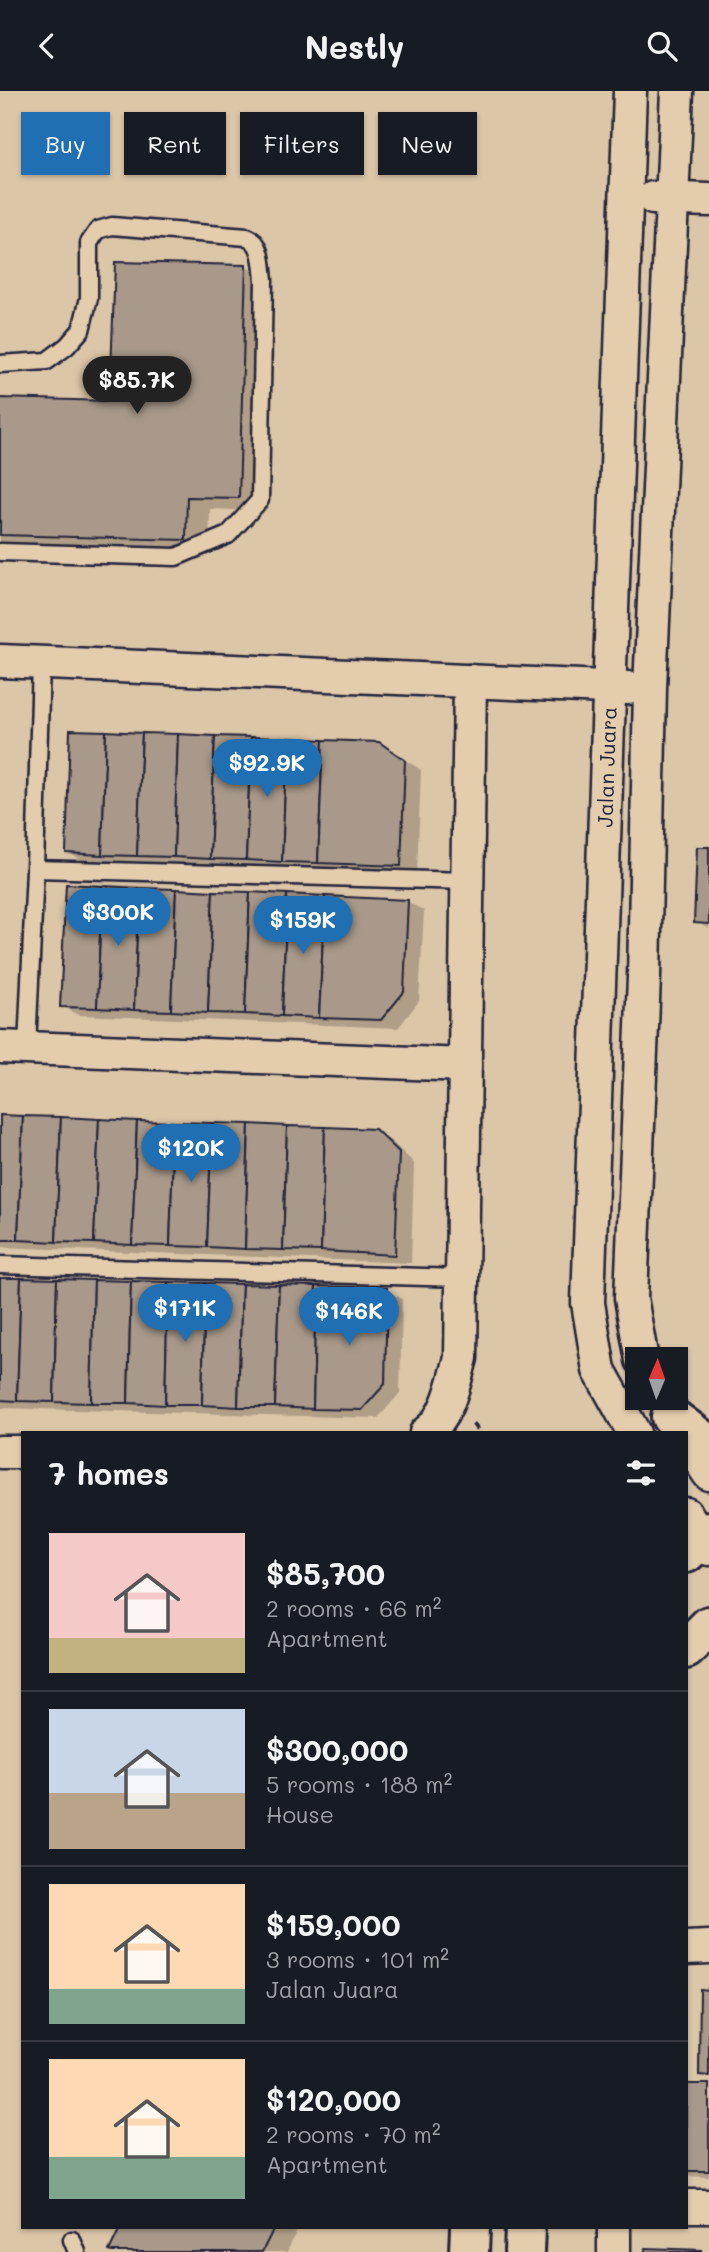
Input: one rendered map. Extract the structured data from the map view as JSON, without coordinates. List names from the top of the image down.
{
  "streets": {
    "street": ["Jalan Juara"]
  },
  "north": "top",
  "page": {
    "header": "Nestly",
    "chip": [
      "Buy",
      "Rent",
      "Filters",
      "New"
    ],
    "price": [
      "$85.7K",
      "$92.9K",
      "$300K",
      "$159K",
      "$120K",
      "$171K",
      "$146K"
    ],
    "heading": "7 homes",
    "list": [
      {
        "name": "$85,700",
        "note": "2 rooms · 66 m² · Apartment"
      },
      {
        "name": "$300,000",
        "note": "5 rooms · 188 m² · House"
      },
      {
        "name": "$159,000",
        "note": "3 rooms · 101 m² · Jalan Juara"
      },
      {
        "name": "$120,000",
        "note": "2 rooms · 70 m² · Apartment"
      }
    ]
  }
}
